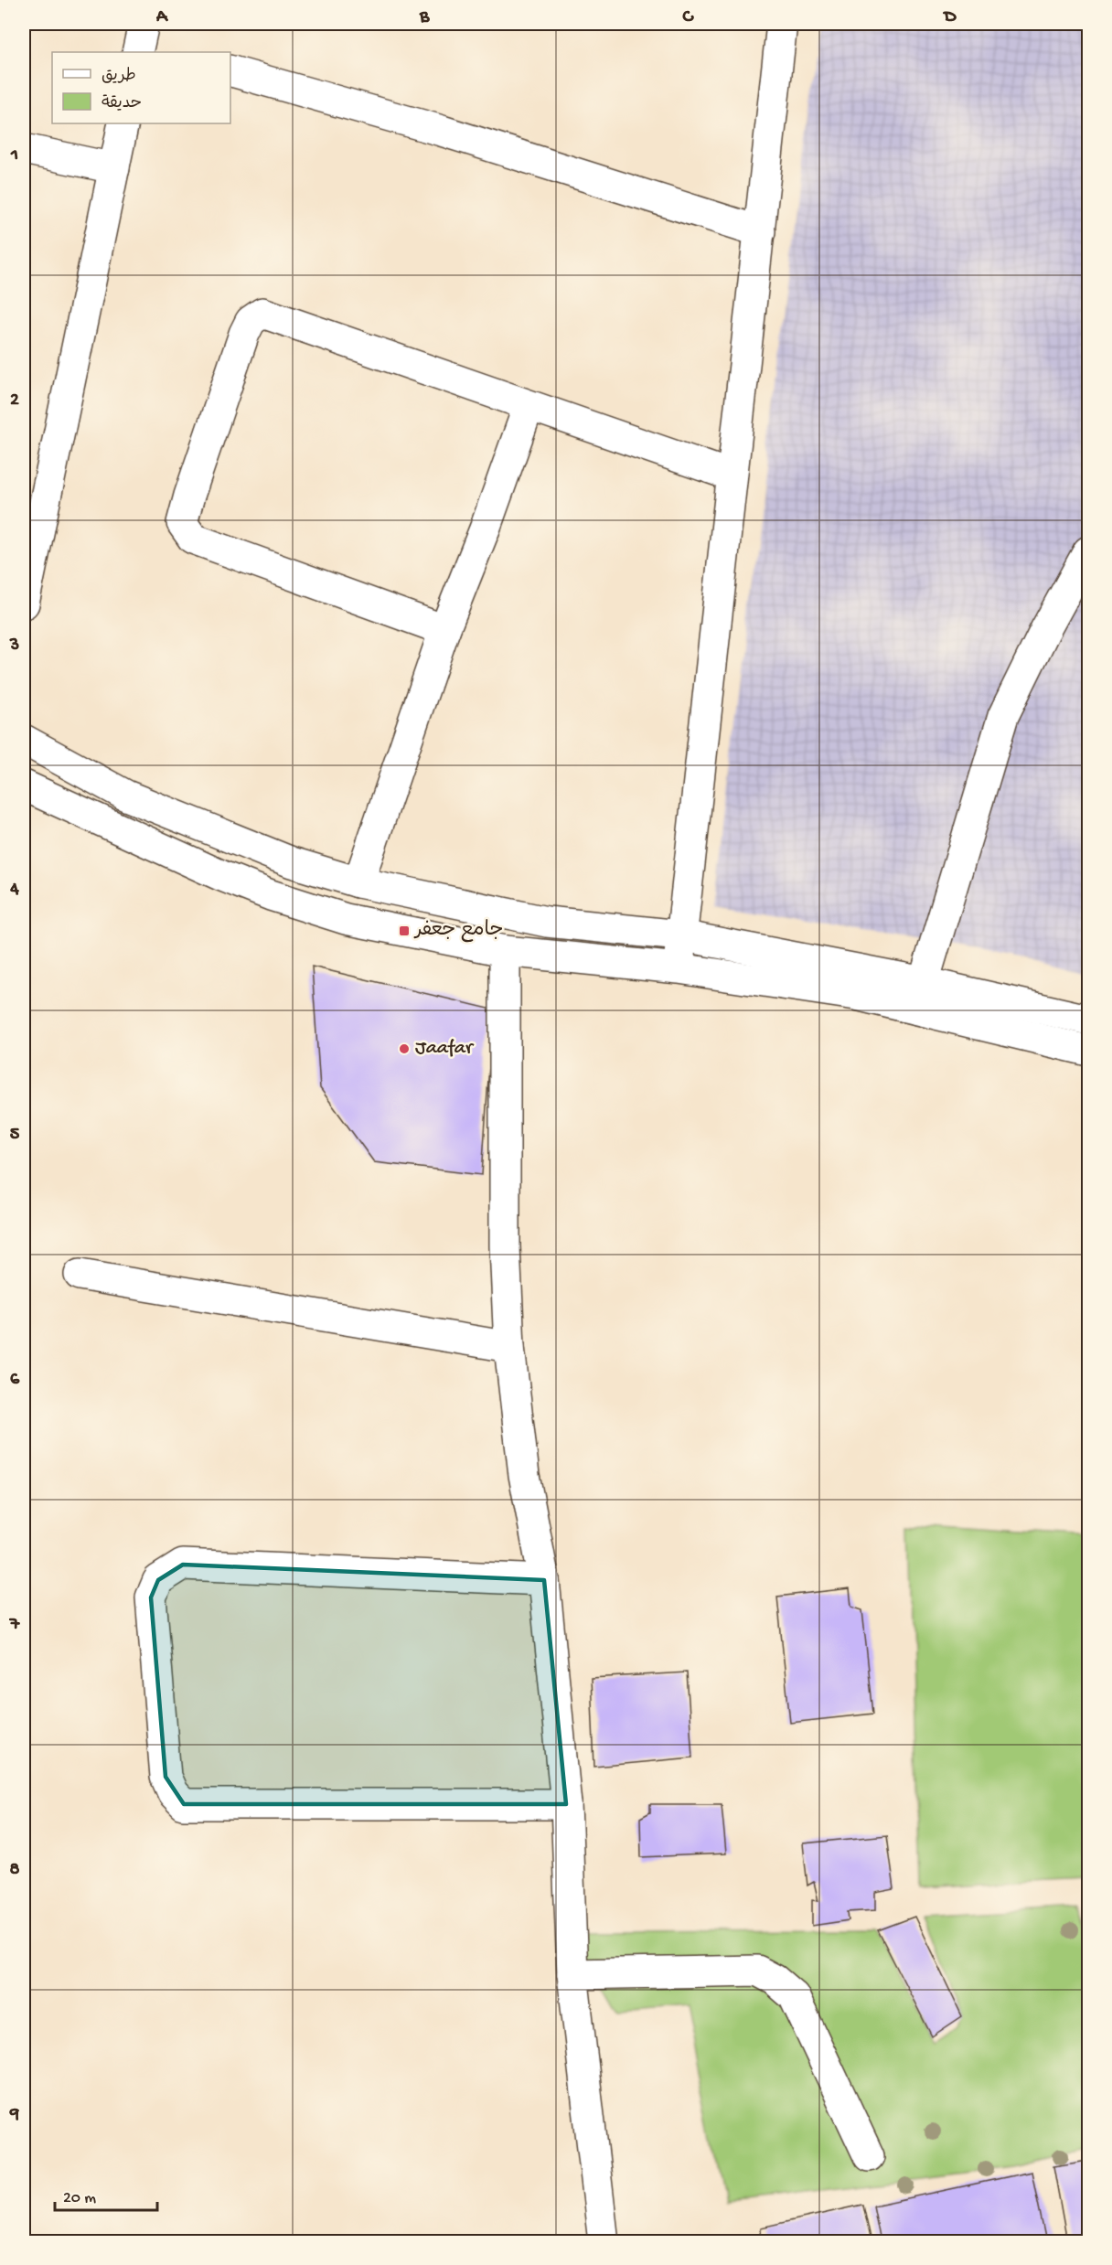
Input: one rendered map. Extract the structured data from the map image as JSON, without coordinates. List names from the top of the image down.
{
  "places": {
    "transit": ["جامع جعفر"],
    "other": ["Jaafar"]
  },
  "legend": ["طريق", "حديقة"],
  "scale_bar": "20 m",
  "grid": {
    "columns": [
      "A",
      "B",
      "C",
      "D"
    ],
    "rows": [
      "1",
      "2",
      "3",
      "4",
      "5",
      "6",
      "7",
      "8",
      "9"
    ]
  }
}
